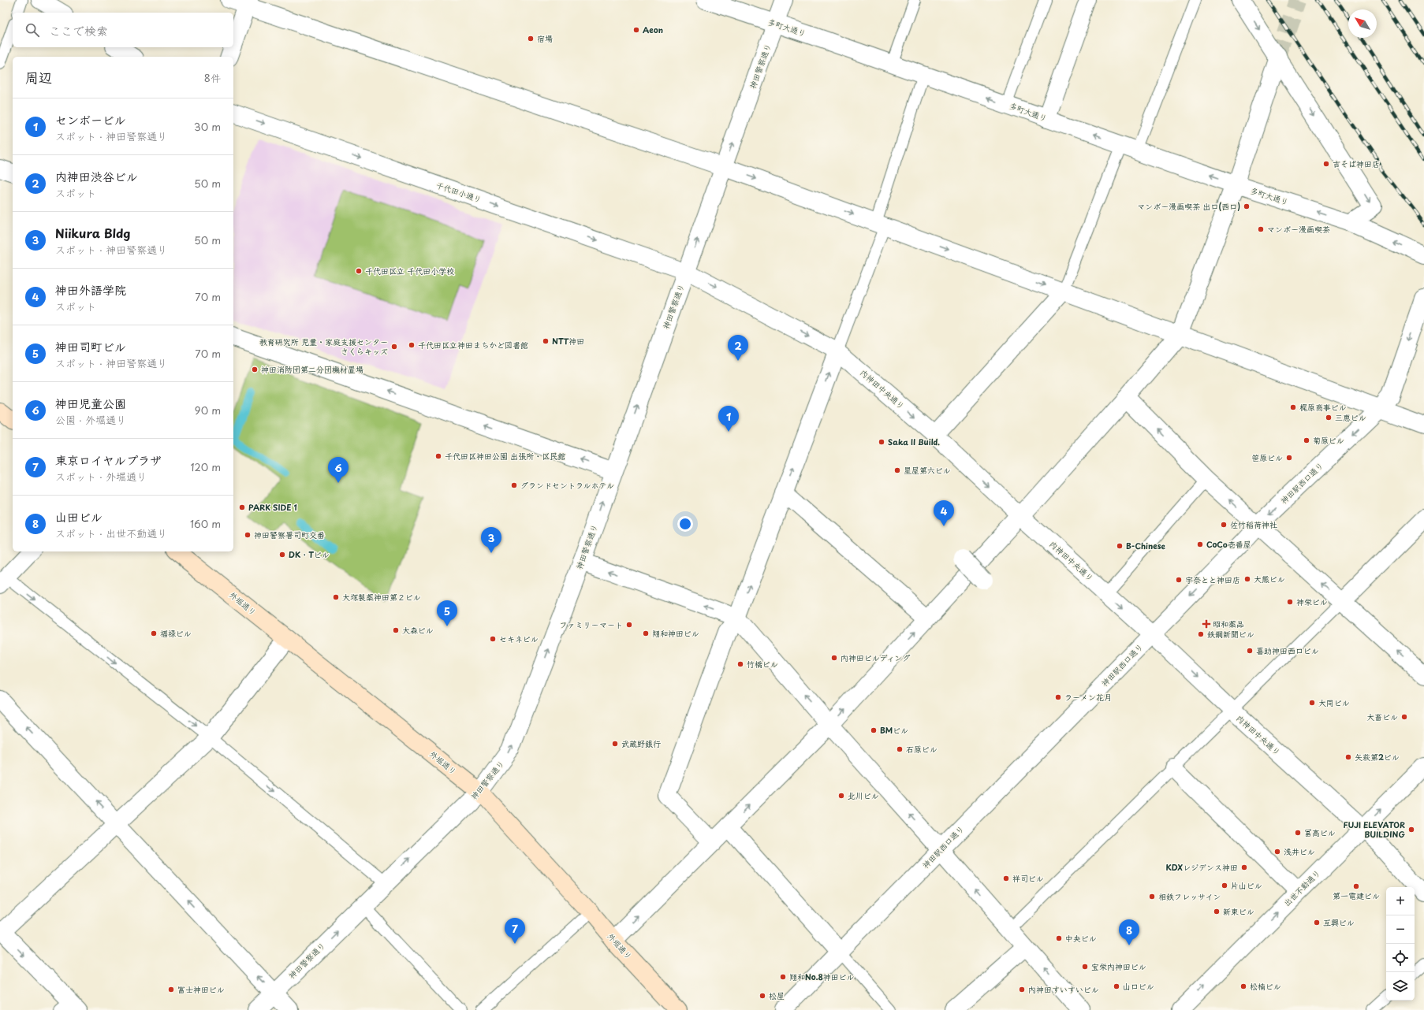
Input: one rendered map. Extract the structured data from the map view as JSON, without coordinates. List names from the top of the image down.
{
  "streets": {
    "main road": ["外堀通り"],
    "street": [
      "多町大通り",
      "神田警察通り",
      "千代田小通り",
      "内神田中央通り",
      "神田駅西口通り",
      "出世不動通り"
    ]
  },
  "crossings": [
    ["多町大通り", "神田警察通り"],
    ["神田警察通り", "千代田小通り"],
    ["神田警察通り", "内神田中央通り"],
    ["神田警察通り", "外堀通り"],
    ["千代田小通り", "内神田中央通り"],
    ["内神田中央通り", "神田駅西口通り"],
    ["内神田中央通り", "出世不動通り"]
  ],
  "one_way": [
    "多町大通り",
    "神田警察通り",
    "神田駅西口通り",
    "出世不動通り"
  ],
  "places": {
    "other": [
      "Aeon",
      "宿場",
      "吉そば神田店",
      "マンボー漫画喫茶 出口(西口)",
      "マンボー漫画喫茶",
      "千代田区立 千代田小学校",
      "NTT神田",
      "千代田区立神田まちかど図書館",
      "教育研究所 児童・家庭支援センター さくらキッズ",
      "神田消防団第二分団機材置場",
      "梶原商事ビル",
      "三恵ビル",
      "菊原ビル",
      "Saka II Build.",
      "千代田区神田公園 出張所・区民館",
      "笹原ビル",
      "星屋第六ビル",
      "グランドセントラルホテル",
      "PARK SIDE 1",
      "佐竹稲荷神社",
      "神田警察署司町交番",
      "CoCo壱番屋",
      "B-Chinese",
      "DK・Tビル",
      "大熊ビル",
      "宇奈とと神田店",
      "大塚製薬神田第２ビル",
      "神栄ビル",
      "ファミリーマート",
      "大森ビル",
      "福禄ビル",
      "翔和神田ビル",
      "鉄鋼新聞ビル",
      "セキネビル",
      "喜助神田西口ビル",
      "内神田ビルディング",
      "竹橋ビル",
      "ラーメン花月",
      "大同ビル",
      "大畜ビル",
      "BMビル",
      "武蔵野銀行",
      "石原ビル",
      "矢萩第2ビル",
      "北川ビル",
      "FUJI ELEVATOR BUILDING",
      "冨高ビル",
      "浅井ビル",
      "KDXレジデンス神田",
      "祥司ビル",
      "片山ビル",
      "第一電建ビル",
      "相鉄フレッサイン",
      "新東ビル",
      "互興ビル",
      "中央ビル",
      "宝栄内神田ビル",
      "翔和No.8神田ビル",
      "山口ビル",
      "松楠ビル",
      "富士神田ビル",
      "内神田すいすいビル",
      "松屋"
    ],
    "health": ["昭和薬品"]
  },
  "north": "top left",
  "page": {
    "search": "ここで検索",
    "heading": ["周辺", "8件"],
    "list": [
      {
        "mark": "1",
        "name": "センボービル",
        "note": "スポット · 神田警察通り",
        "value": "30 m"
      },
      {
        "mark": "2",
        "name": "内神田渋谷ビル",
        "note": "スポット",
        "value": "50 m"
      },
      {
        "mark": "3",
        "name": "Niikura Bldg",
        "note": "スポット · 神田警察通り",
        "value": "50 m"
      },
      {
        "mark": "4",
        "name": "神田外語学院",
        "note": "スポット",
        "value": "70 m"
      },
      {
        "mark": "5",
        "name": "神田司町ビル",
        "note": "スポット · 神田警察通り",
        "value": "70 m"
      },
      {
        "mark": "6",
        "name": "神田児童公園",
        "note": "公園 · 外堀通り",
        "value": "90 m"
      },
      {
        "mark": "7",
        "name": "東京ロイヤルプラザ",
        "note": "スポット · 外堀通り",
        "value": "120 m"
      },
      {
        "mark": "8",
        "name": "山田ビル",
        "note": "スポット · 出世不動通り",
        "value": "160 m"
      }
    ],
    "pins": [
      "2",
      "1",
      "6",
      "4",
      "3",
      "5",
      "7",
      "8"
    ],
    "map_buttons": ["+", "−"]
  }
}
